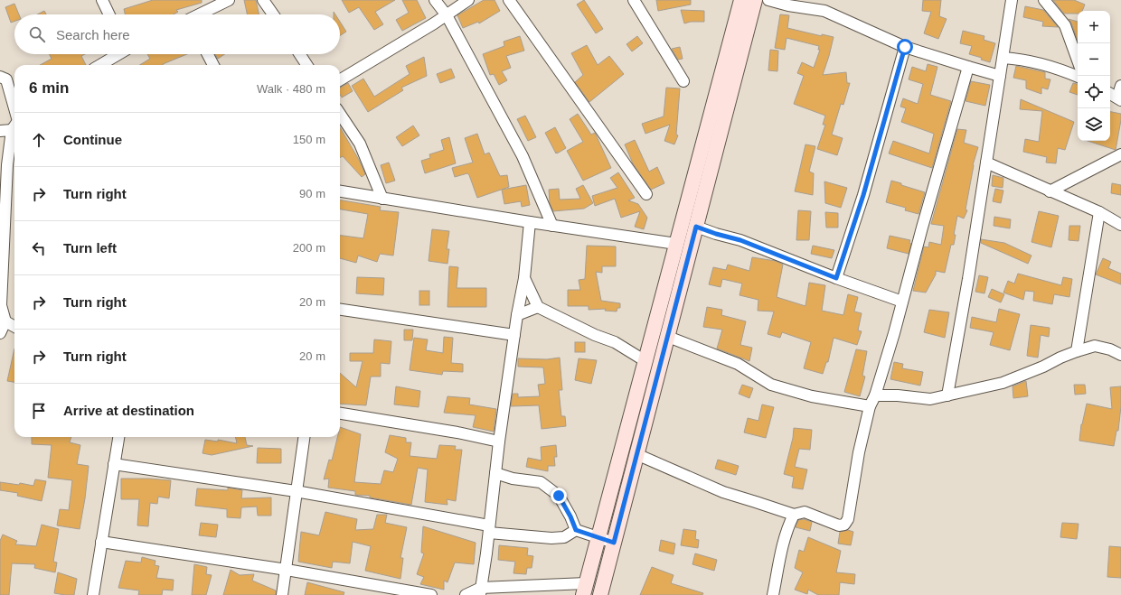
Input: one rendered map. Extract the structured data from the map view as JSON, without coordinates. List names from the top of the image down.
{
  "page": {
    "map_buttons": ["+", "−"],
    "search": "Search here",
    "heading": ["6 min", "Walk · 480 m"],
    "list": [
      ["Continue", "150 m"],
      ["Turn right", "90 m"],
      ["Turn left", "200 m"],
      ["Turn right", "20 m"],
      ["Turn right", "20 m"],
      "Arrive at destination"
    ]
  }
}
